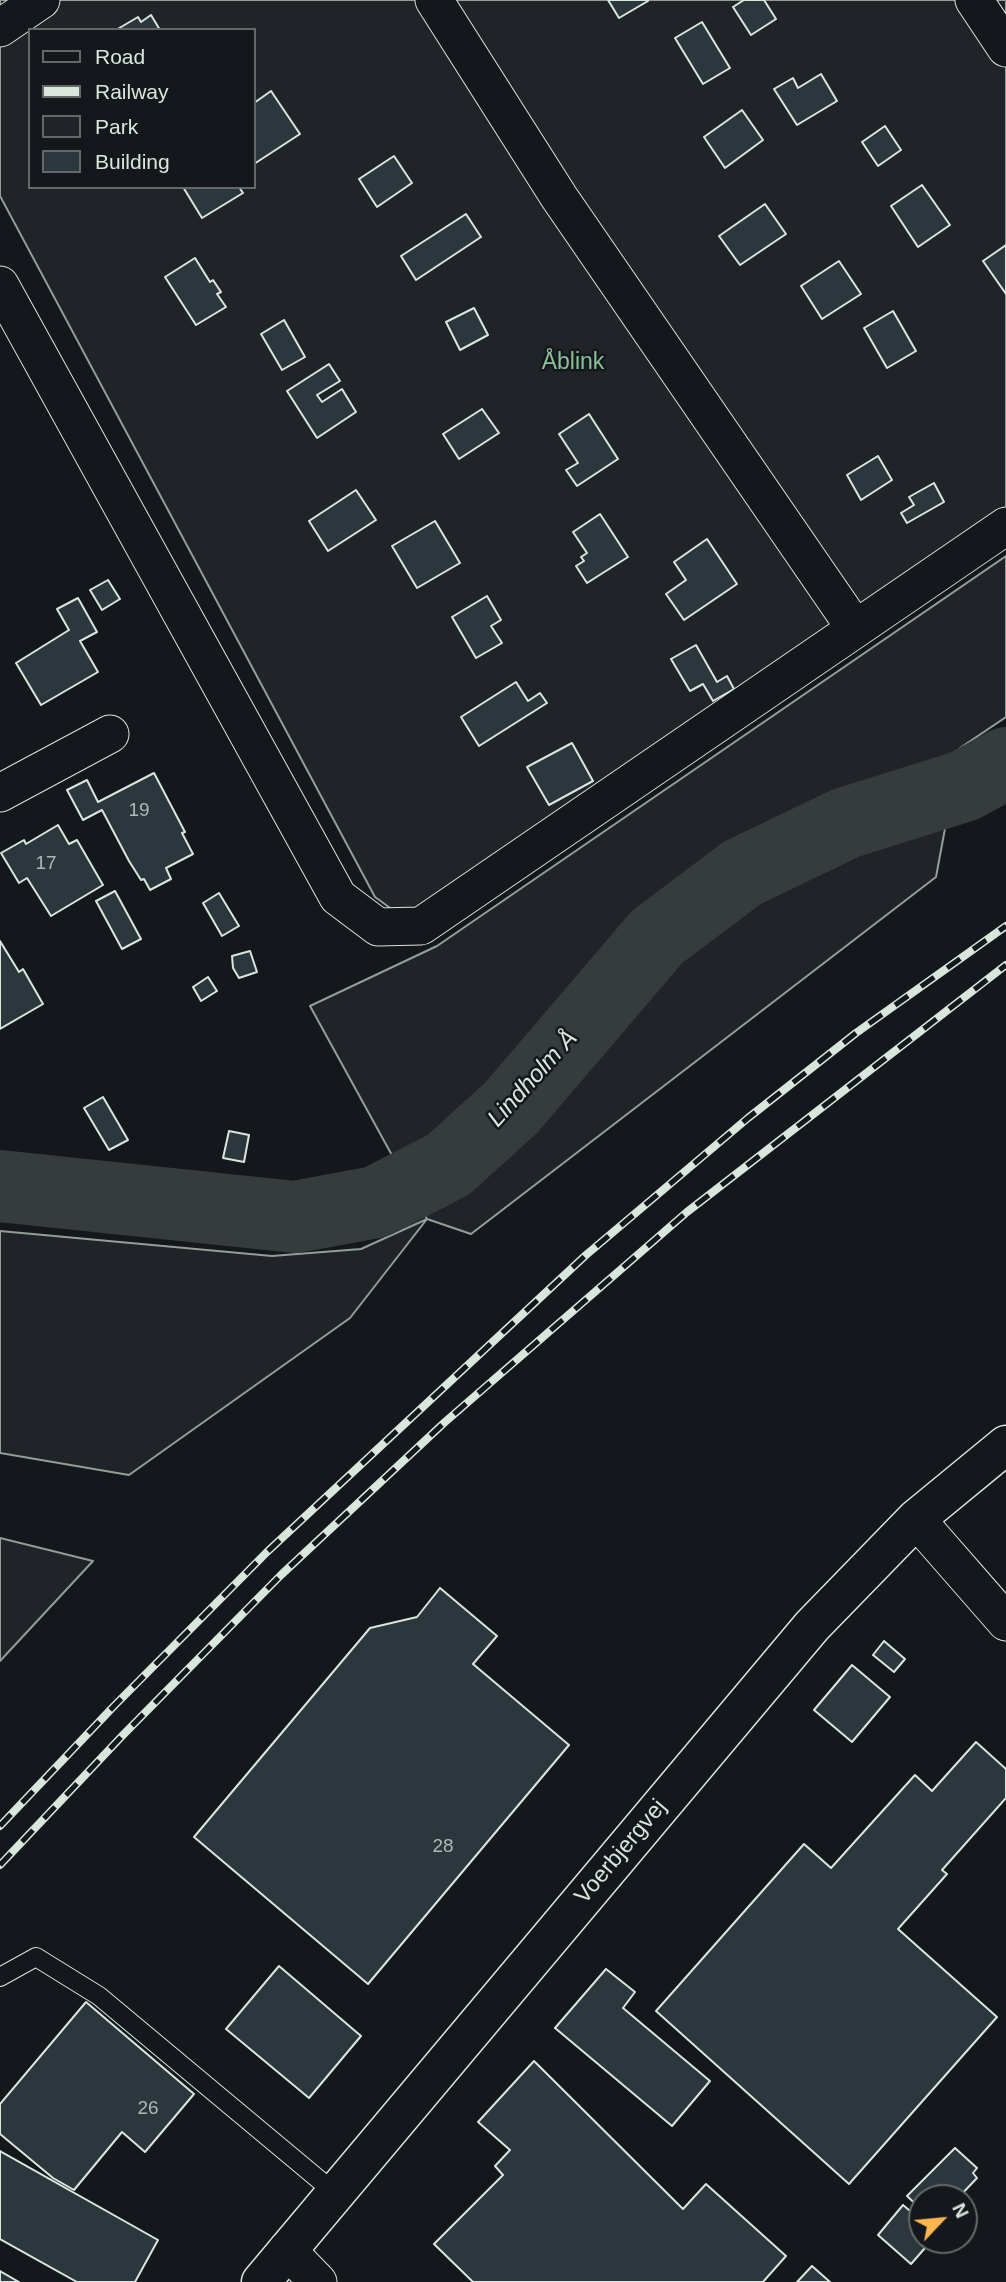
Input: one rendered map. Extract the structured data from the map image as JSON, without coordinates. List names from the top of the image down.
{
  "streets": {
    "street": ["Voerbjergvej"]
  },
  "water": ["Lindholm Å"],
  "parks": ["Åblink"],
  "house_numbers": [
    "19",
    "17",
    "28",
    "26"
  ],
  "legend": [
    "Road",
    "Railway",
    "Park",
    "Building"
  ],
  "north": "top right"
}
